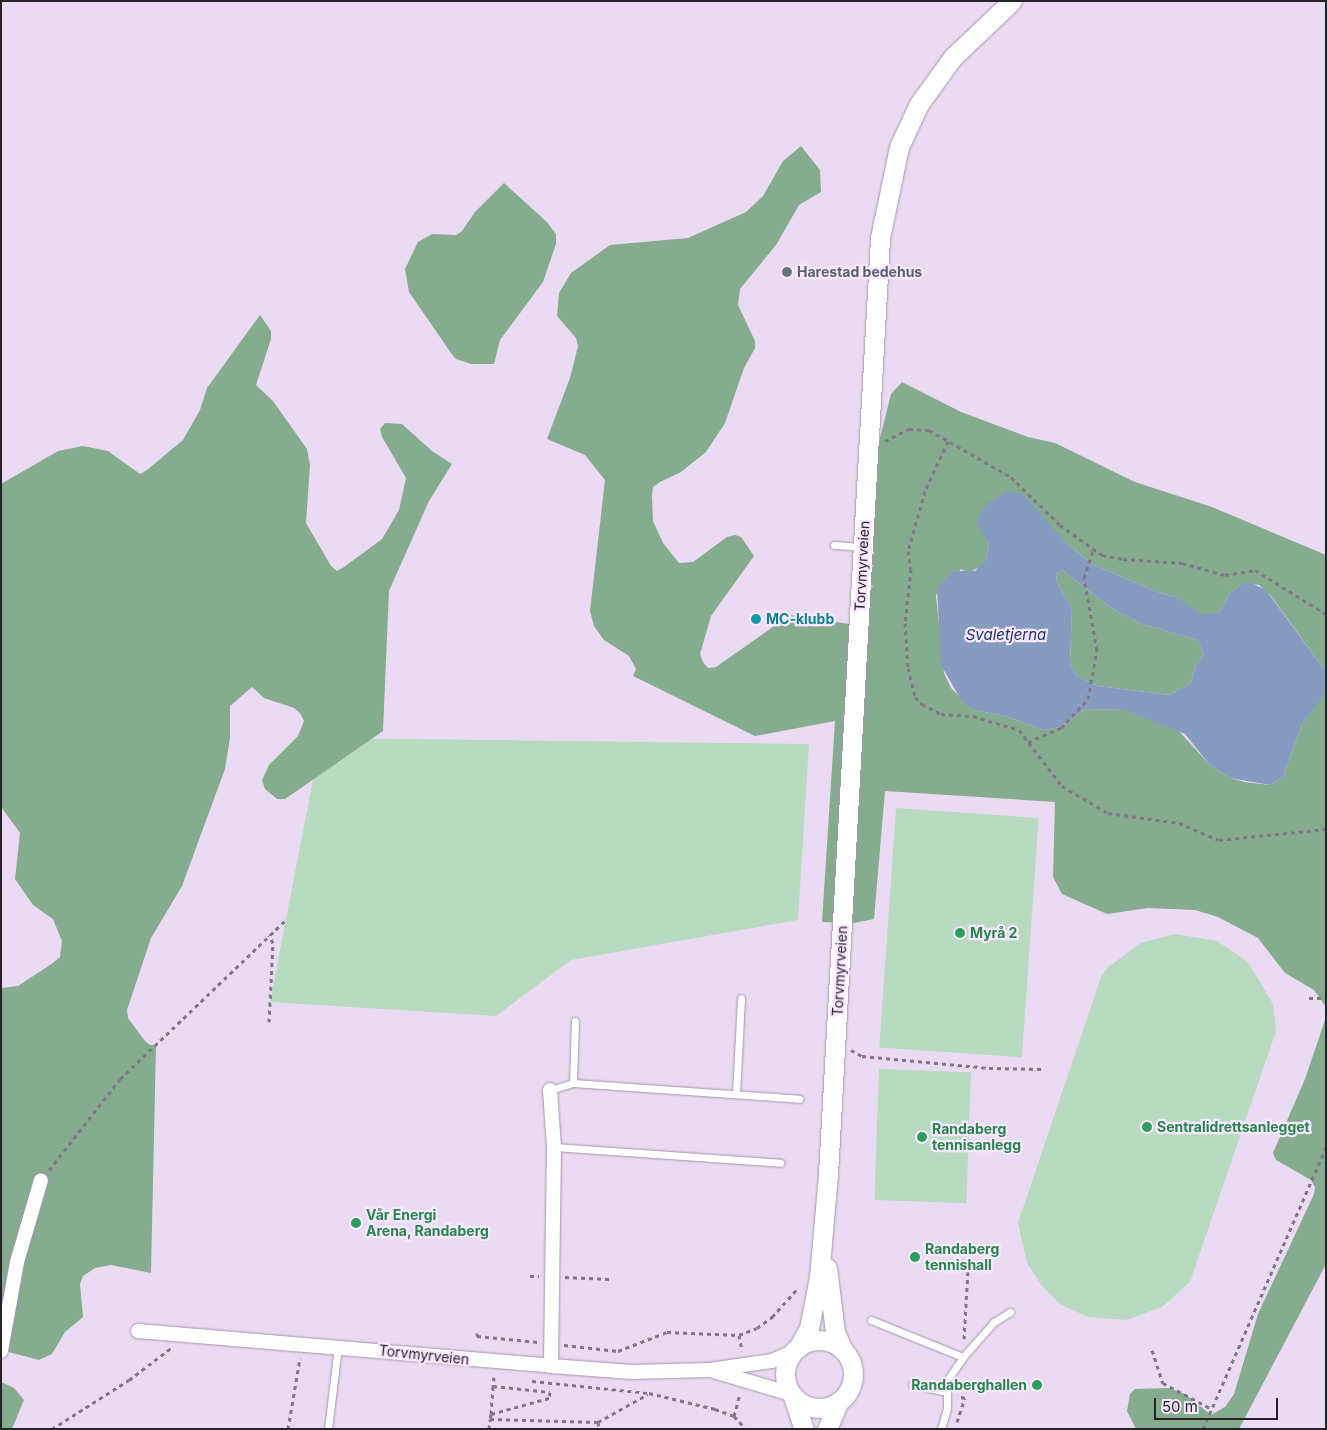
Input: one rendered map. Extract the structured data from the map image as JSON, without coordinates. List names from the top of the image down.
{
  "streets": {
    "main road": ["Torvmyrveien"]
  },
  "water": ["Svaletjerna"],
  "places": [
    "Harestad bedehus",
    "MC-klubb",
    "Myrå 2",
    "Sentralidrettsanlegget",
    "Randaberg tennisanlegg",
    "Vår Energi Arena, Randaberg",
    "Randaberg tennishall",
    "Randaberghallen"
  ],
  "scale_bar": "50 m"
}
